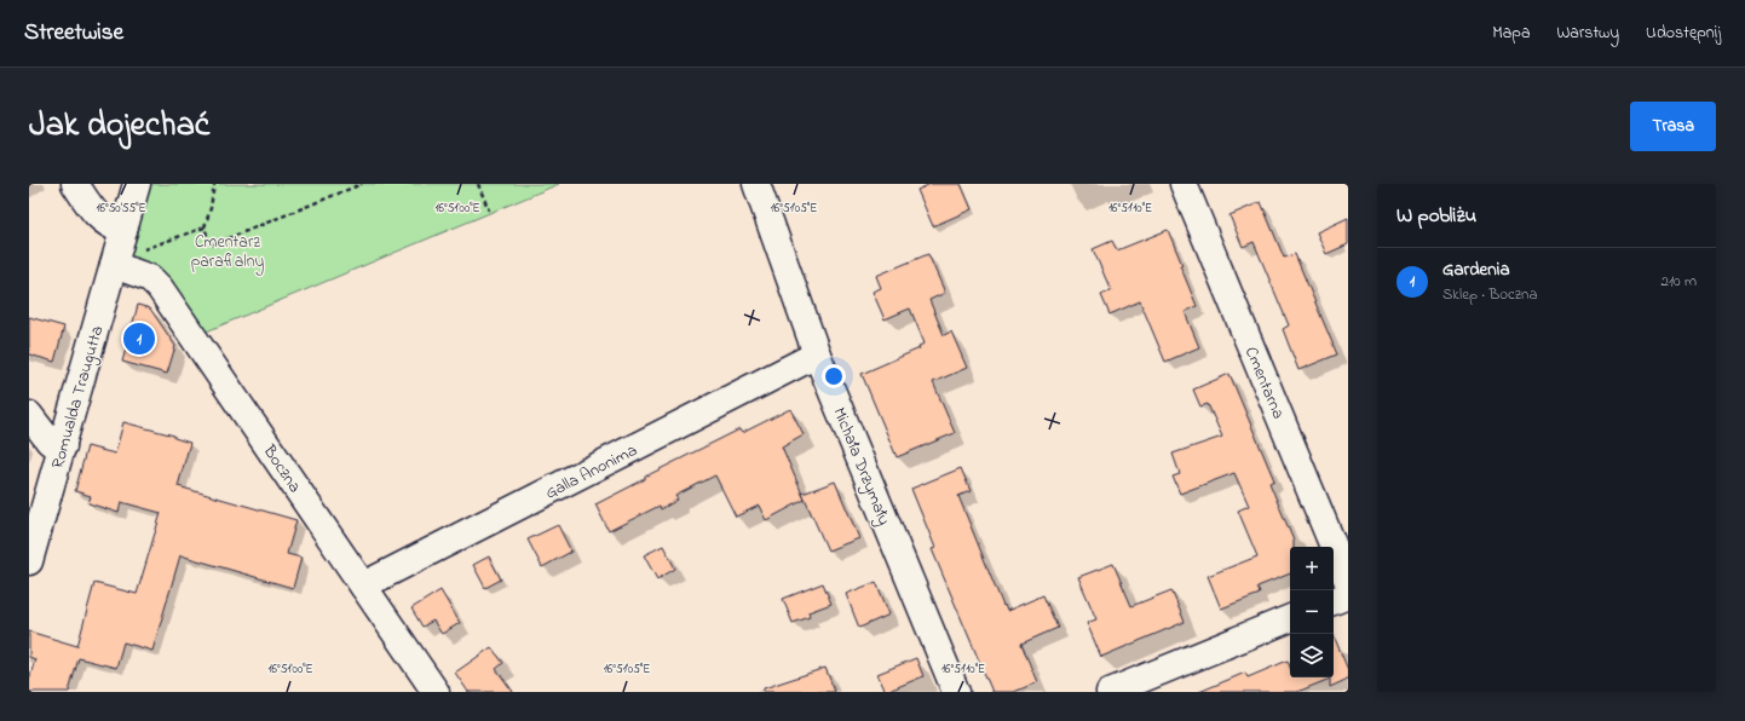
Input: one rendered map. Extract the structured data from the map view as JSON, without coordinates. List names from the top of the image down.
{
  "streets": {
    "street": [
      "Cmentarna",
      "Romualda Traugutta",
      "Michała Drzymały",
      "Boczna",
      "Galla Anonima"
    ]
  },
  "crossings": [
    ["Romualda Traugutta", "Boczna"],
    ["Michała Drzymały", "Galla Anonima"],
    ["Boczna", "Galla Anonima"]
  ],
  "parks": ["Cmentarz parafialny"],
  "page": {
    "header": "Streetwise",
    "nav": ["Mapa", "Warstwy", "Udostępnij"],
    "title": "Jak dojechać",
    "buttons": "Trasa",
    "heading": "W pobliżu",
    "list": [
      {
        "mark": "1",
        "name": "Gardenia",
        "note": "Sklep · Boczna",
        "value": "210 m"
      }
    ],
    "pins": "1",
    "map_buttons": ["+", "−"]
  },
  "coordinates": [
    "16°50'55\"E",
    "16°51'00\"E",
    "16°51'05\"E",
    "16°51'10\"E"
  ]
}
